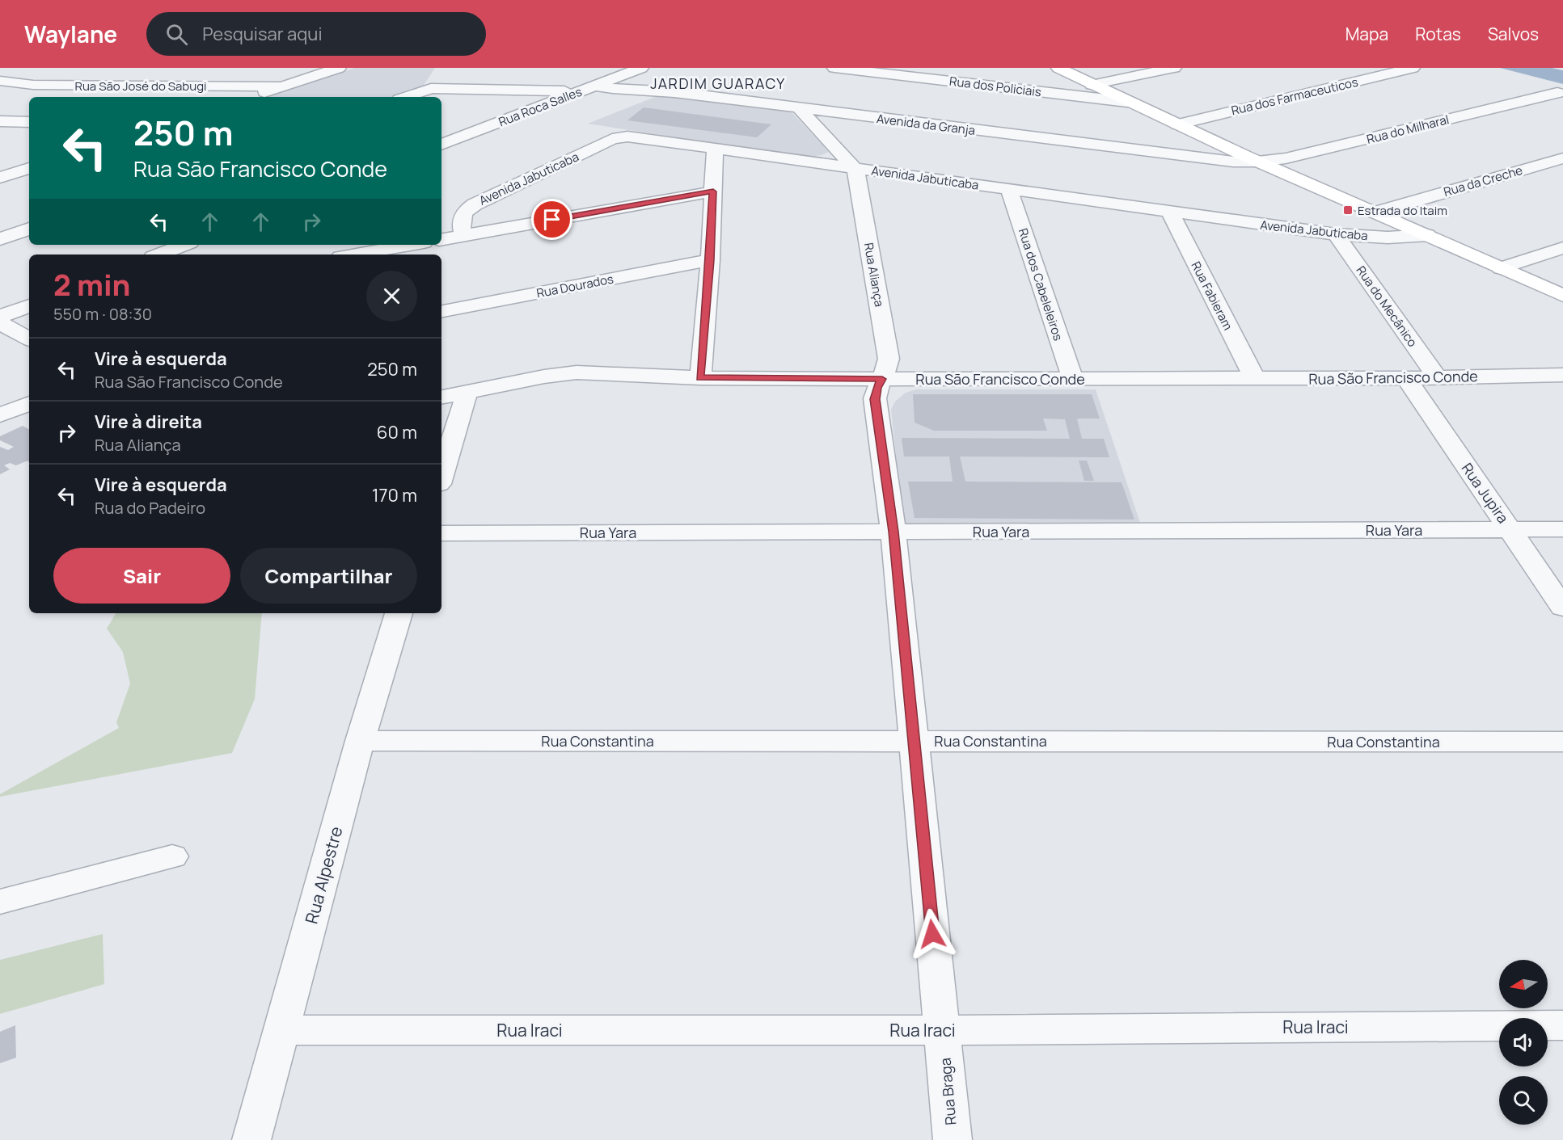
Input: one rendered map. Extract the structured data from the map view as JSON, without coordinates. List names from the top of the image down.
{
  "streets": {
    "street": [
      "Rua São José do Sabugi",
      "Rua dos Policiais",
      "Rua dos Farmaceuticos",
      "Rua Roca Salles",
      "Avenida da Granja",
      "Rua do Milharal",
      "Avenida Jabuticaba",
      "Rua da Creche",
      "Rua Aliança",
      "Rua dos Cabeleleiros",
      "Rua Dourados",
      "Rua Fabieram",
      "Rua do Mecânico",
      "Rua São Francisco Conde",
      "Rua Jupira",
      "Rua Yara",
      "Rua Constantina",
      "Rua Alpestre",
      "Rua Iraci",
      "Rua Braga"
    ]
  },
  "crossings": [
    ["Rua Roca Salles", "Avenida da Granja"],
    ["Avenida da Granja", "Rua do Milharal"],
    ["Avenida Jabuticaba", "Rua Aliança"],
    ["Avenida Jabuticaba", "Rua dos Cabeleleiros"],
    ["Avenida Jabuticaba", "Rua Fabieram"],
    ["Avenida Jabuticaba", "Rua do Mecânico"],
    ["Rua Aliança", "Rua São Francisco Conde"],
    ["Rua Aliança", "Rua Braga"],
    ["Rua dos Cabeleleiros", "Rua São Francisco Conde"],
    ["Rua Fabieram", "Rua São Francisco Conde"],
    ["Rua do Mecânico", "Rua São Francisco Conde"],
    ["Rua São Francisco Conde", "Rua Jupira"],
    ["Rua São Francisco Conde", "Rua Braga"],
    ["Rua Jupira", "Rua Yara"],
    ["Rua Yara", "Rua Braga"],
    ["Rua Constantina", "Rua Alpestre"],
    ["Rua Constantina", "Rua Braga"],
    ["Rua Alpestre", "Rua Iraci"],
    ["Rua Iraci", "Rua Braga"]
  ],
  "districts": ["JARDIM GUARACY"],
  "places": {
    "transit": ["Estrada do Itaim"]
  },
  "north": "left",
  "page": {
    "header": "Waylane",
    "search": "Pesquisar aqui",
    "nav": ["Mapa", "Rotas", "Salvos"],
    "turn": ["250 m", "Rua São Francisco Conde"],
    "heading": ["2 min", "550 m · 08:30"],
    "list": [
      {
        "name": "Vire à esquerda",
        "note": "Rua São Francisco Conde",
        "value": "250 m"
      },
      {
        "name": "Vire à direita",
        "note": "Rua Aliança",
        "value": "60 m"
      },
      {
        "name": "Vire à esquerda",
        "note": "Rua do Padeiro",
        "value": "170 m"
      }
    ],
    "buttons": ["Sair", "Compartilhar"]
  }
}
